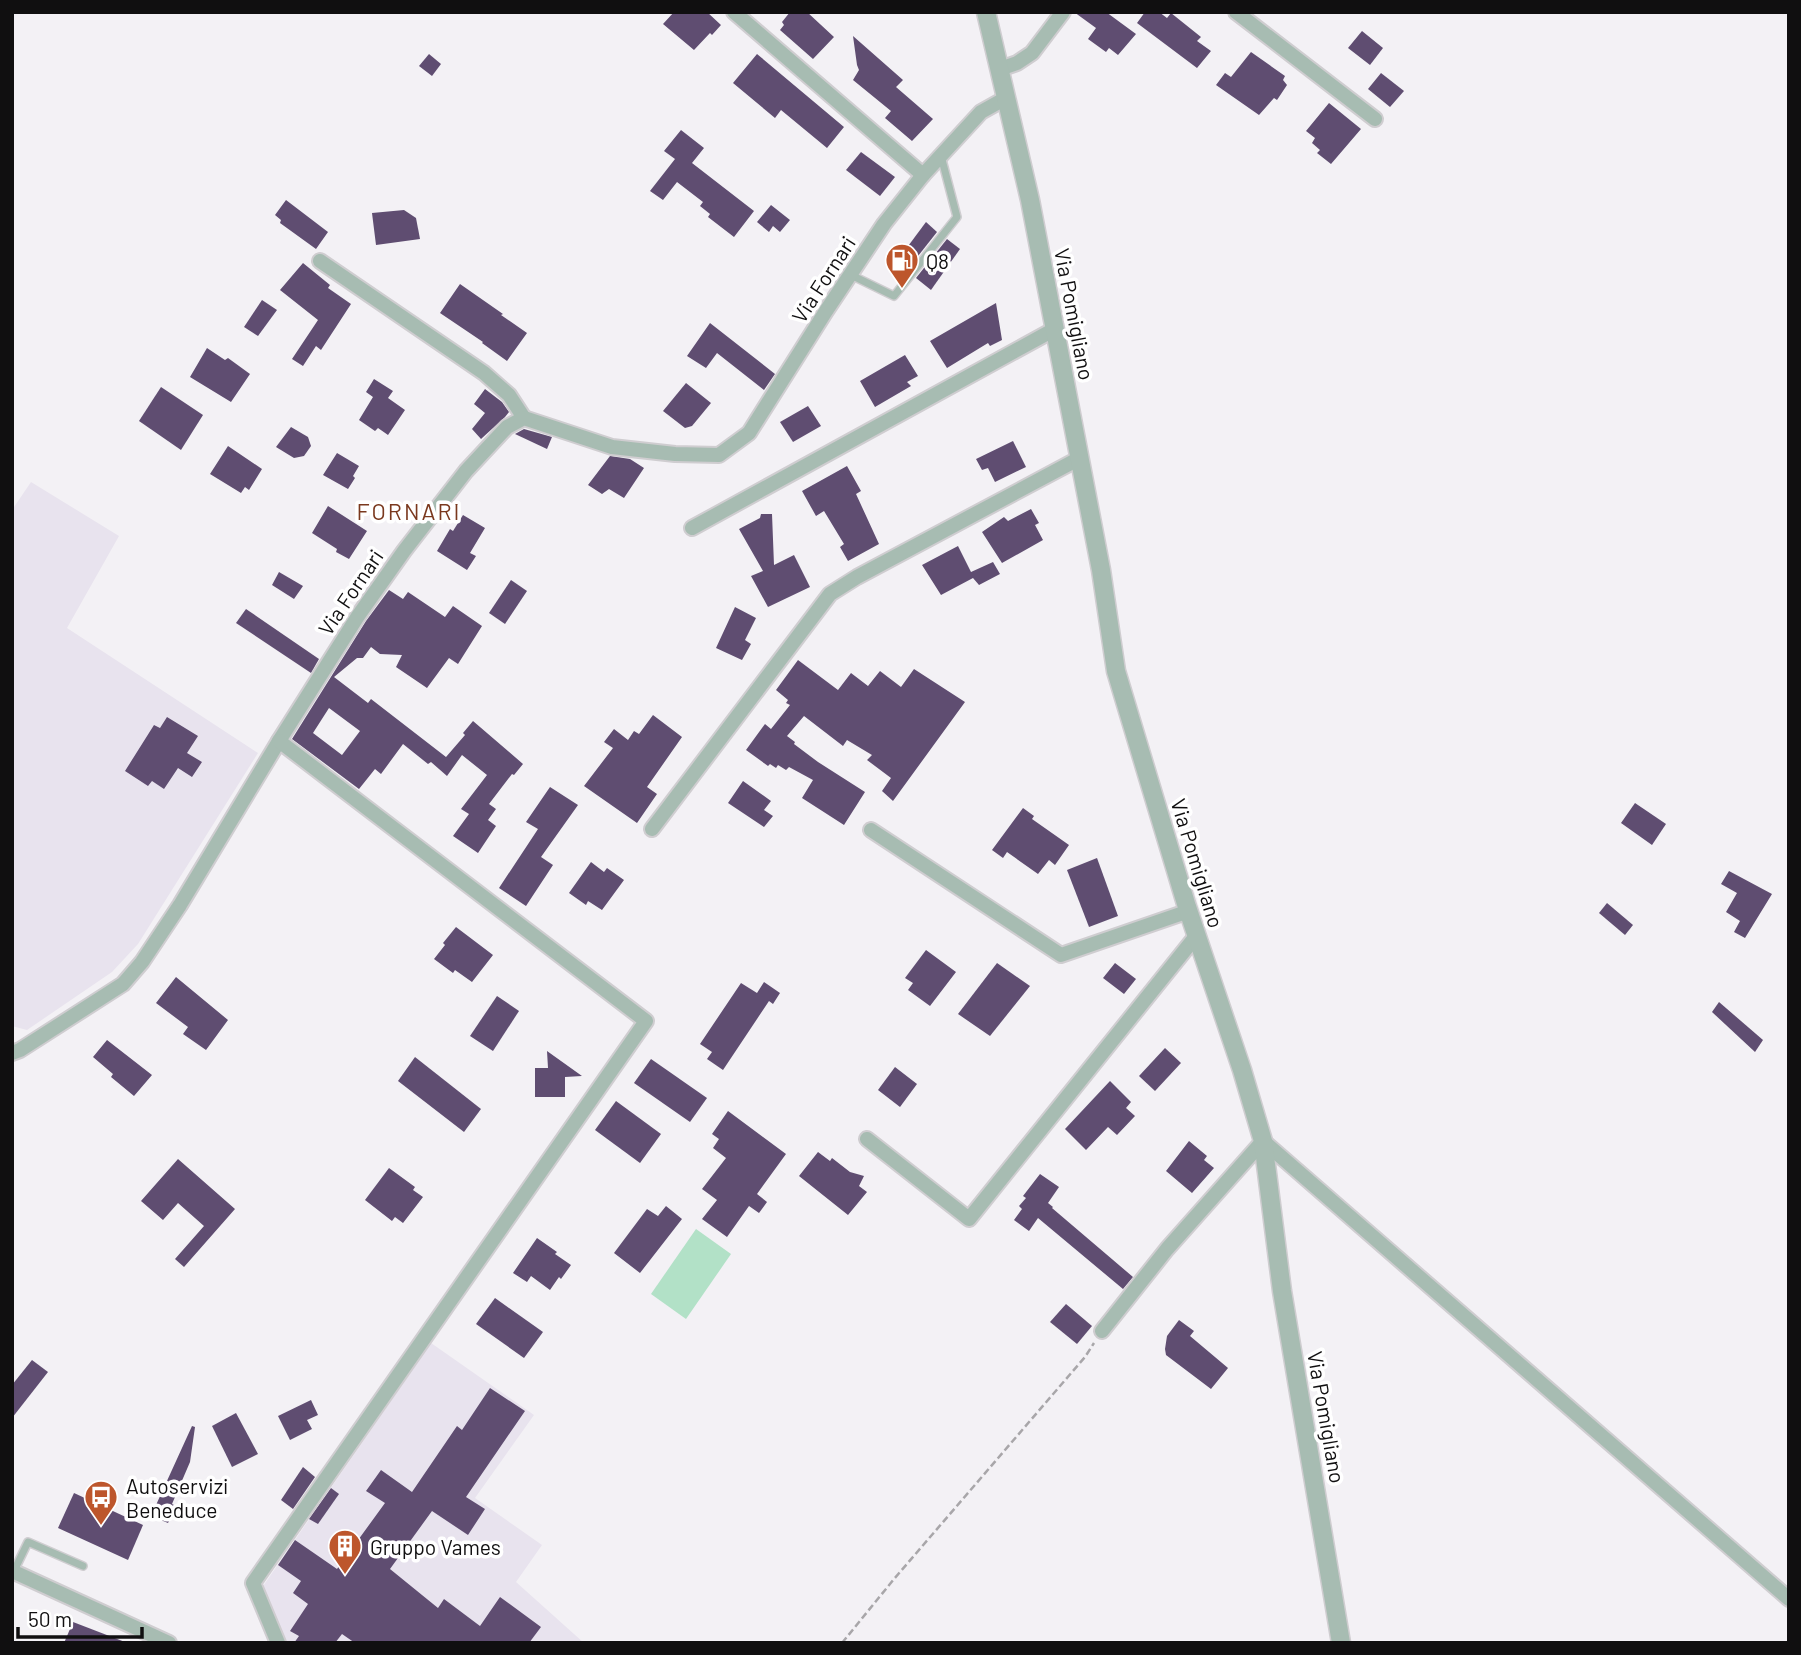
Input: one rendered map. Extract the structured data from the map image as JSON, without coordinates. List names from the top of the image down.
{
  "streets": {
    "street": ["Via Fornari", "Via Pomigliano"]
  },
  "crossings": [
    ["Via Fornari", "Via Pomigliano"]
  ],
  "districts": ["FORNARI"],
  "places": {
    "fuel station": ["Q8"],
    "bus stop": ["Autoservizi Beneduce"],
    "building": ["Gruppo Vames"]
  },
  "scale_bar": "50 m"
}
